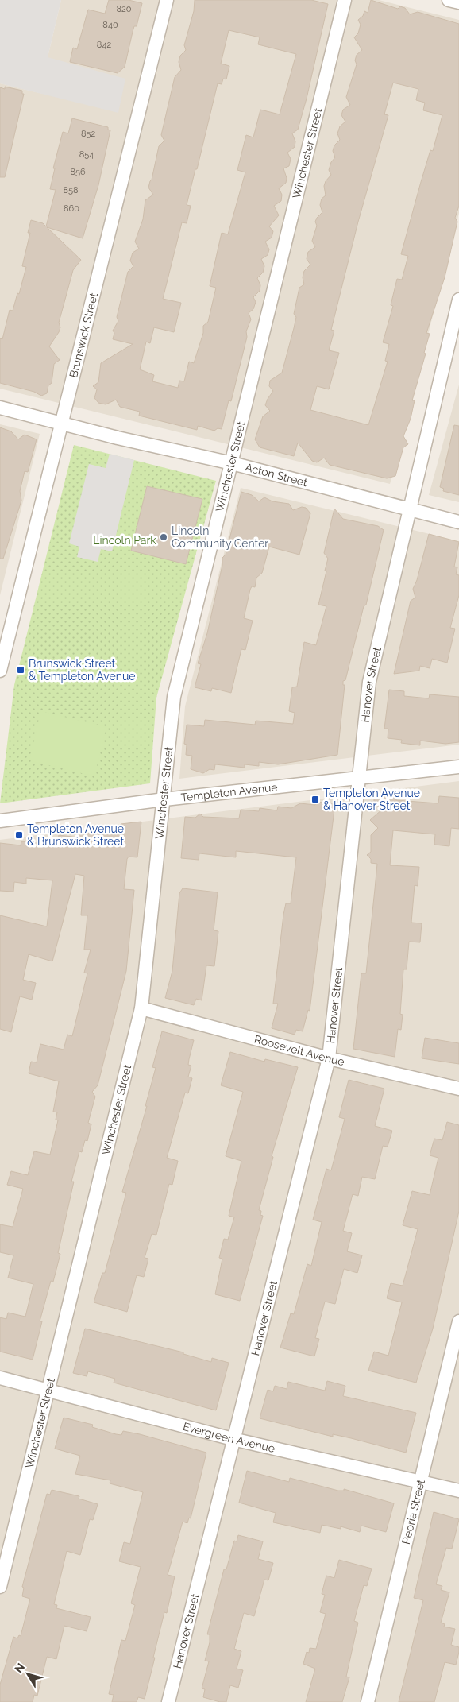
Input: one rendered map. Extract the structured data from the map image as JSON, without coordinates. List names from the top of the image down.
{
  "streets": {
    "street": [
      "Winchester Street",
      "Brunswick Street",
      "Acton Street",
      "Hanover Street",
      "Templeton Avenue",
      "Roosevelt Avenue",
      "Evergreen Avenue",
      "Peoria Street"
    ]
  },
  "crossings": [
    ["Winchester Street", "Acton Street"],
    ["Winchester Street", "Templeton Avenue"],
    ["Winchester Street", "Roosevelt Avenue"],
    ["Winchester Street", "Evergreen Avenue"],
    ["Brunswick Street", "Acton Street"],
    ["Acton Street", "Hanover Street"],
    ["Hanover Street", "Templeton Avenue"],
    ["Hanover Street", "Roosevelt Avenue"],
    ["Hanover Street", "Evergreen Avenue"],
    ["Evergreen Avenue", "Peoria Street"]
  ],
  "parks": ["Lincoln Park"],
  "places": {
    "other": ["Lincoln Community Center"],
    "transit": ["Brunswick Street & Templeton Avenue", "Templeton Avenue & Hanover Street", "Templeton Avenue & Brunswick Street"]
  },
  "house_numbers": [
    "820",
    "840",
    "842",
    "852",
    "854",
    "856",
    "858",
    "860"
  ],
  "north": "top left"
}
